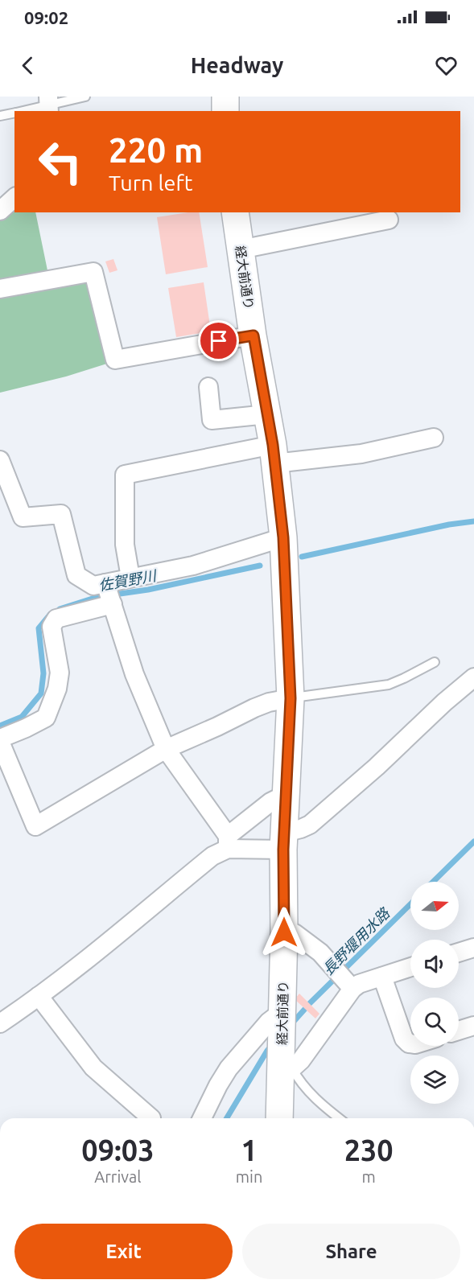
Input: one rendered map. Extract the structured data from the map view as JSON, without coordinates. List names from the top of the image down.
{
  "streets": {
    "main road": ["経大前通り"]
  },
  "water": ["佐賀野川", "長野堰用水路"],
  "north": "right",
  "page": {
    "status": "09:02",
    "header": "Headway",
    "turn": ["220 m", "Turn left"],
    "eta": [
      "09:03",
      "Arrival",
      "1",
      "min",
      "230",
      "m"
    ],
    "buttons": ["Exit", "Share"]
  }
}
